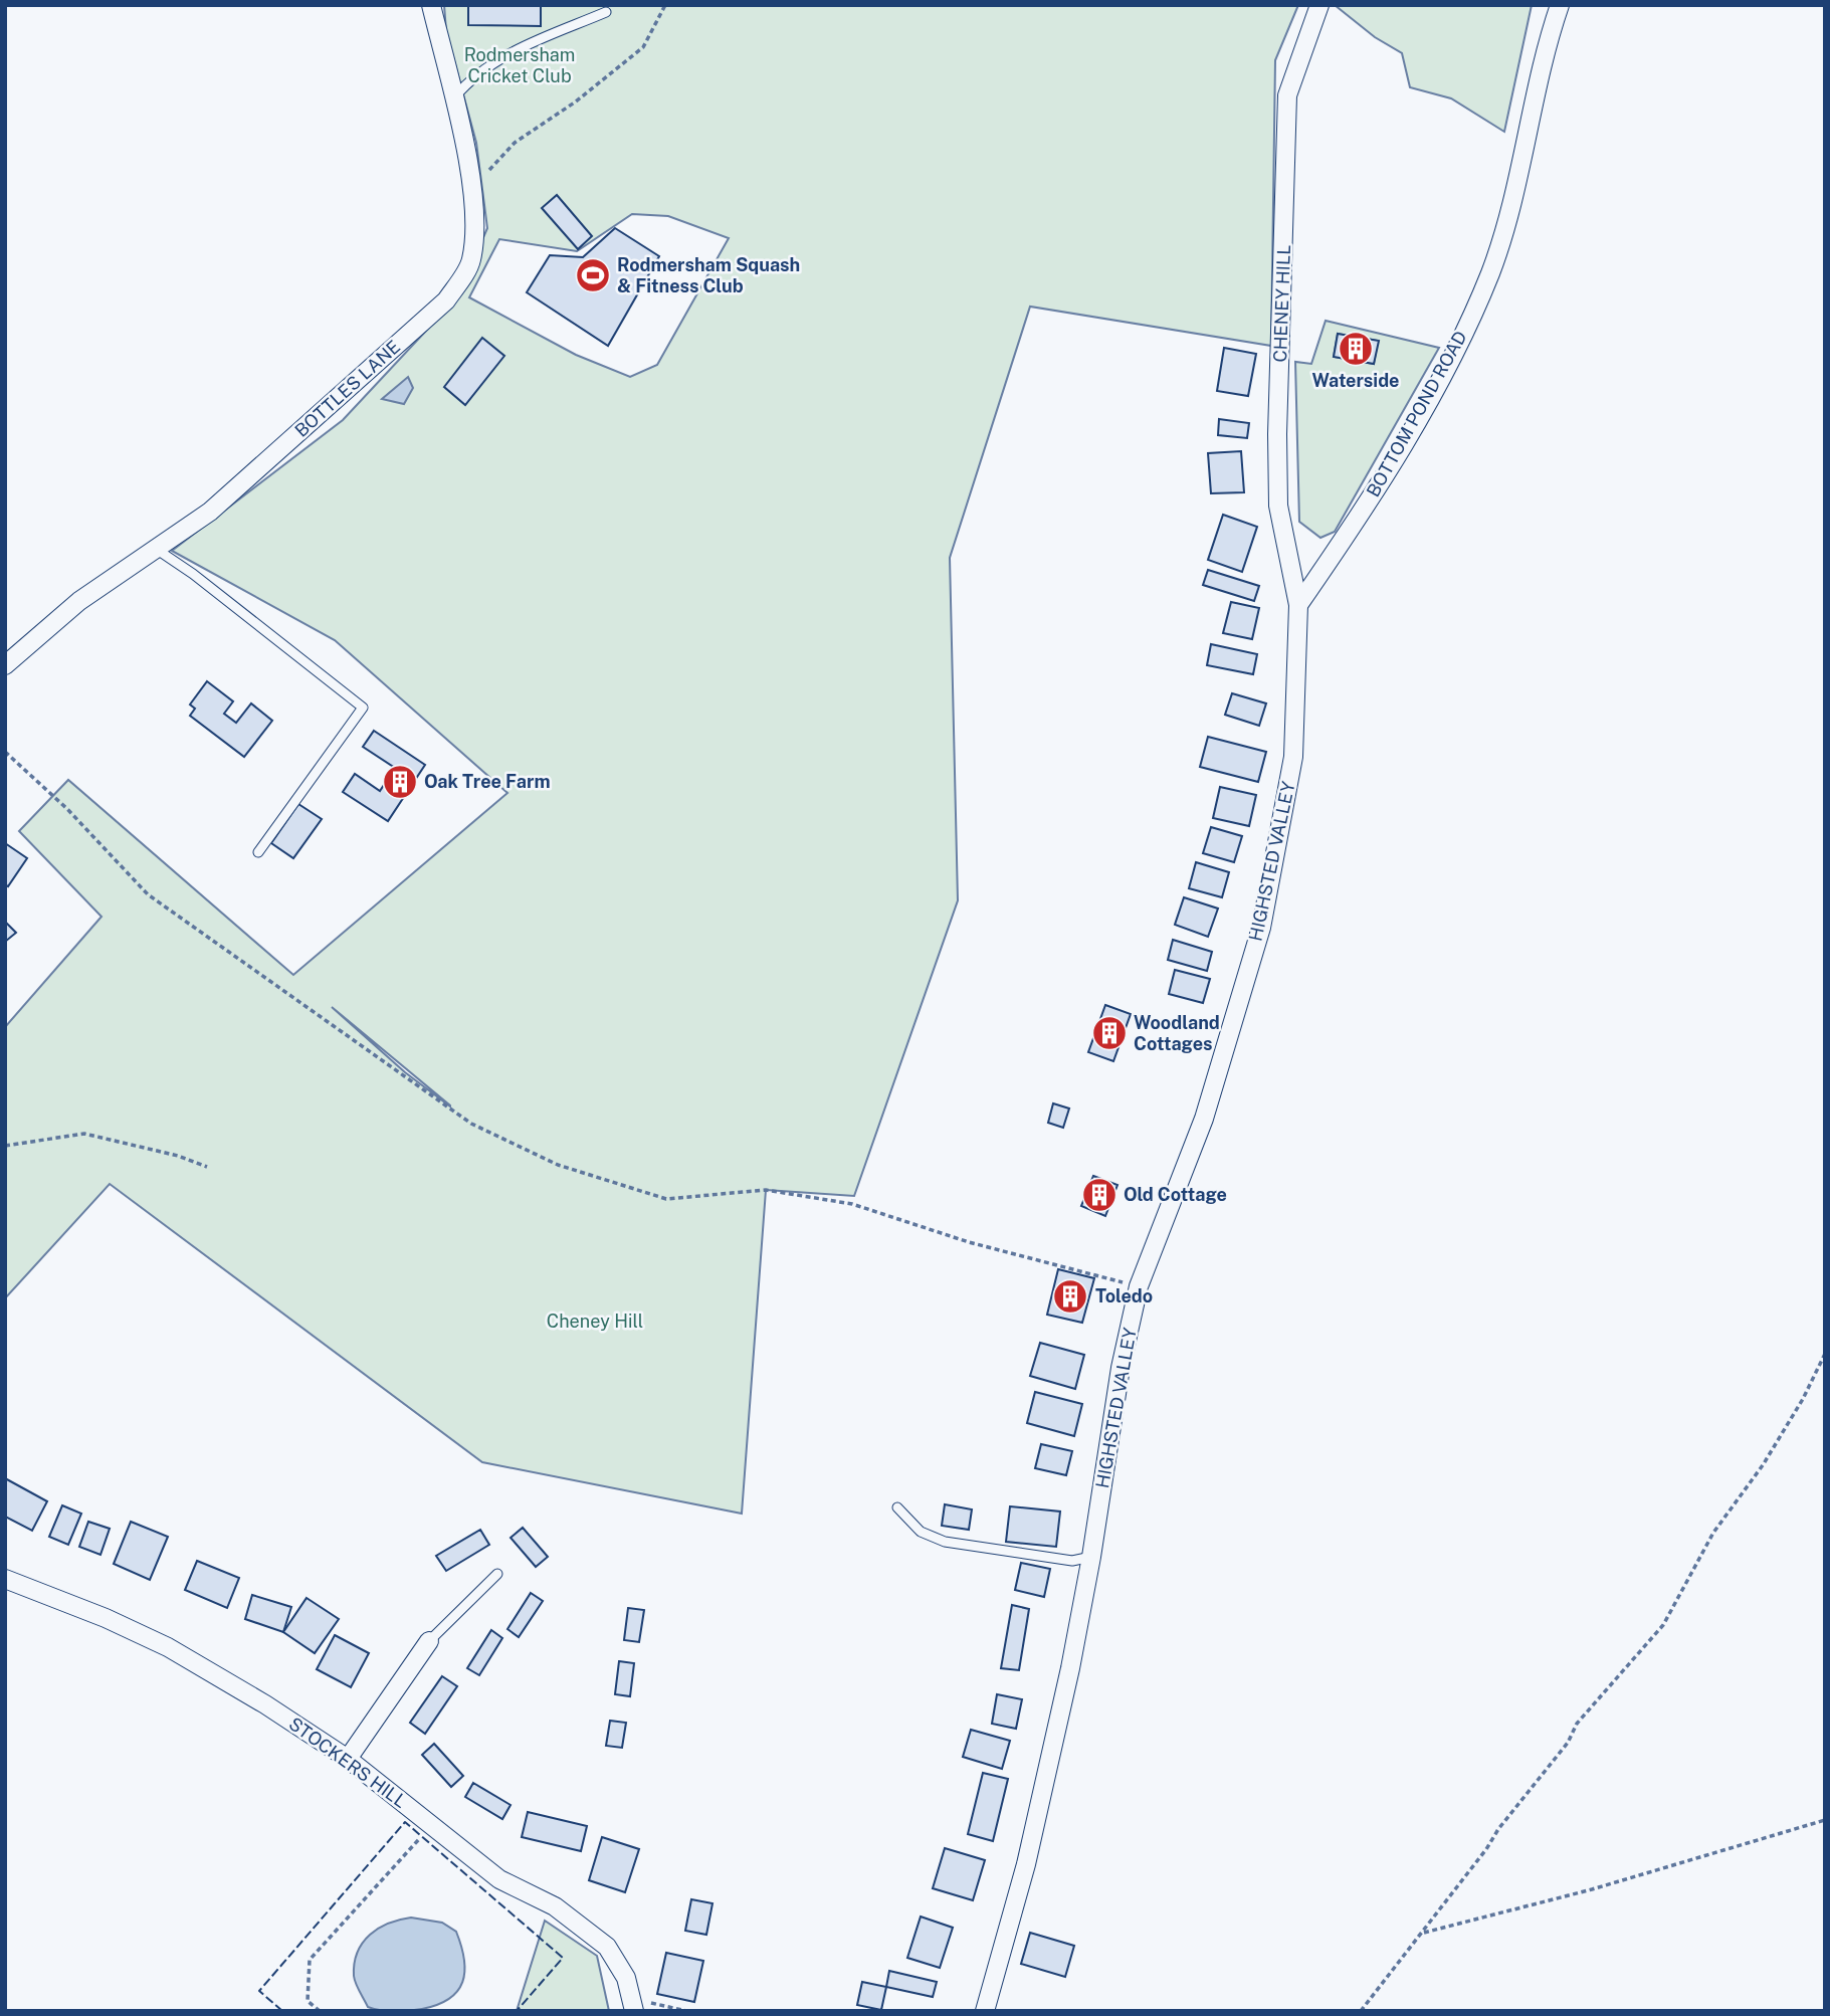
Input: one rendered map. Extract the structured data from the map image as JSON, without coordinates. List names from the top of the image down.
{
  "streets": {
    "street": [
      "CHENEY HILL",
      "BOTTLES LANE",
      "BOTTOM POND ROAD",
      "HIGHSTED VALLEY",
      "STOCKERS HILL"
    ]
  },
  "crossings": [
    ["CHENEY HILL", "BOTTOM POND ROAD"],
    ["CHENEY HILL", "HIGHSTED VALLEY"],
    ["BOTTOM POND ROAD", "HIGHSTED VALLEY"]
  ],
  "parks": ["Rodmersham Cricket Club", "Cheney Hill"],
  "places": {
    "sports": ["Rodmersham Squash & Fitness Club"],
    "building": [
      "Waterside",
      "Oak Tree Farm",
      "Woodland Cottages",
      "Old Cottage",
      "Toledo"
    ]
  }
}
